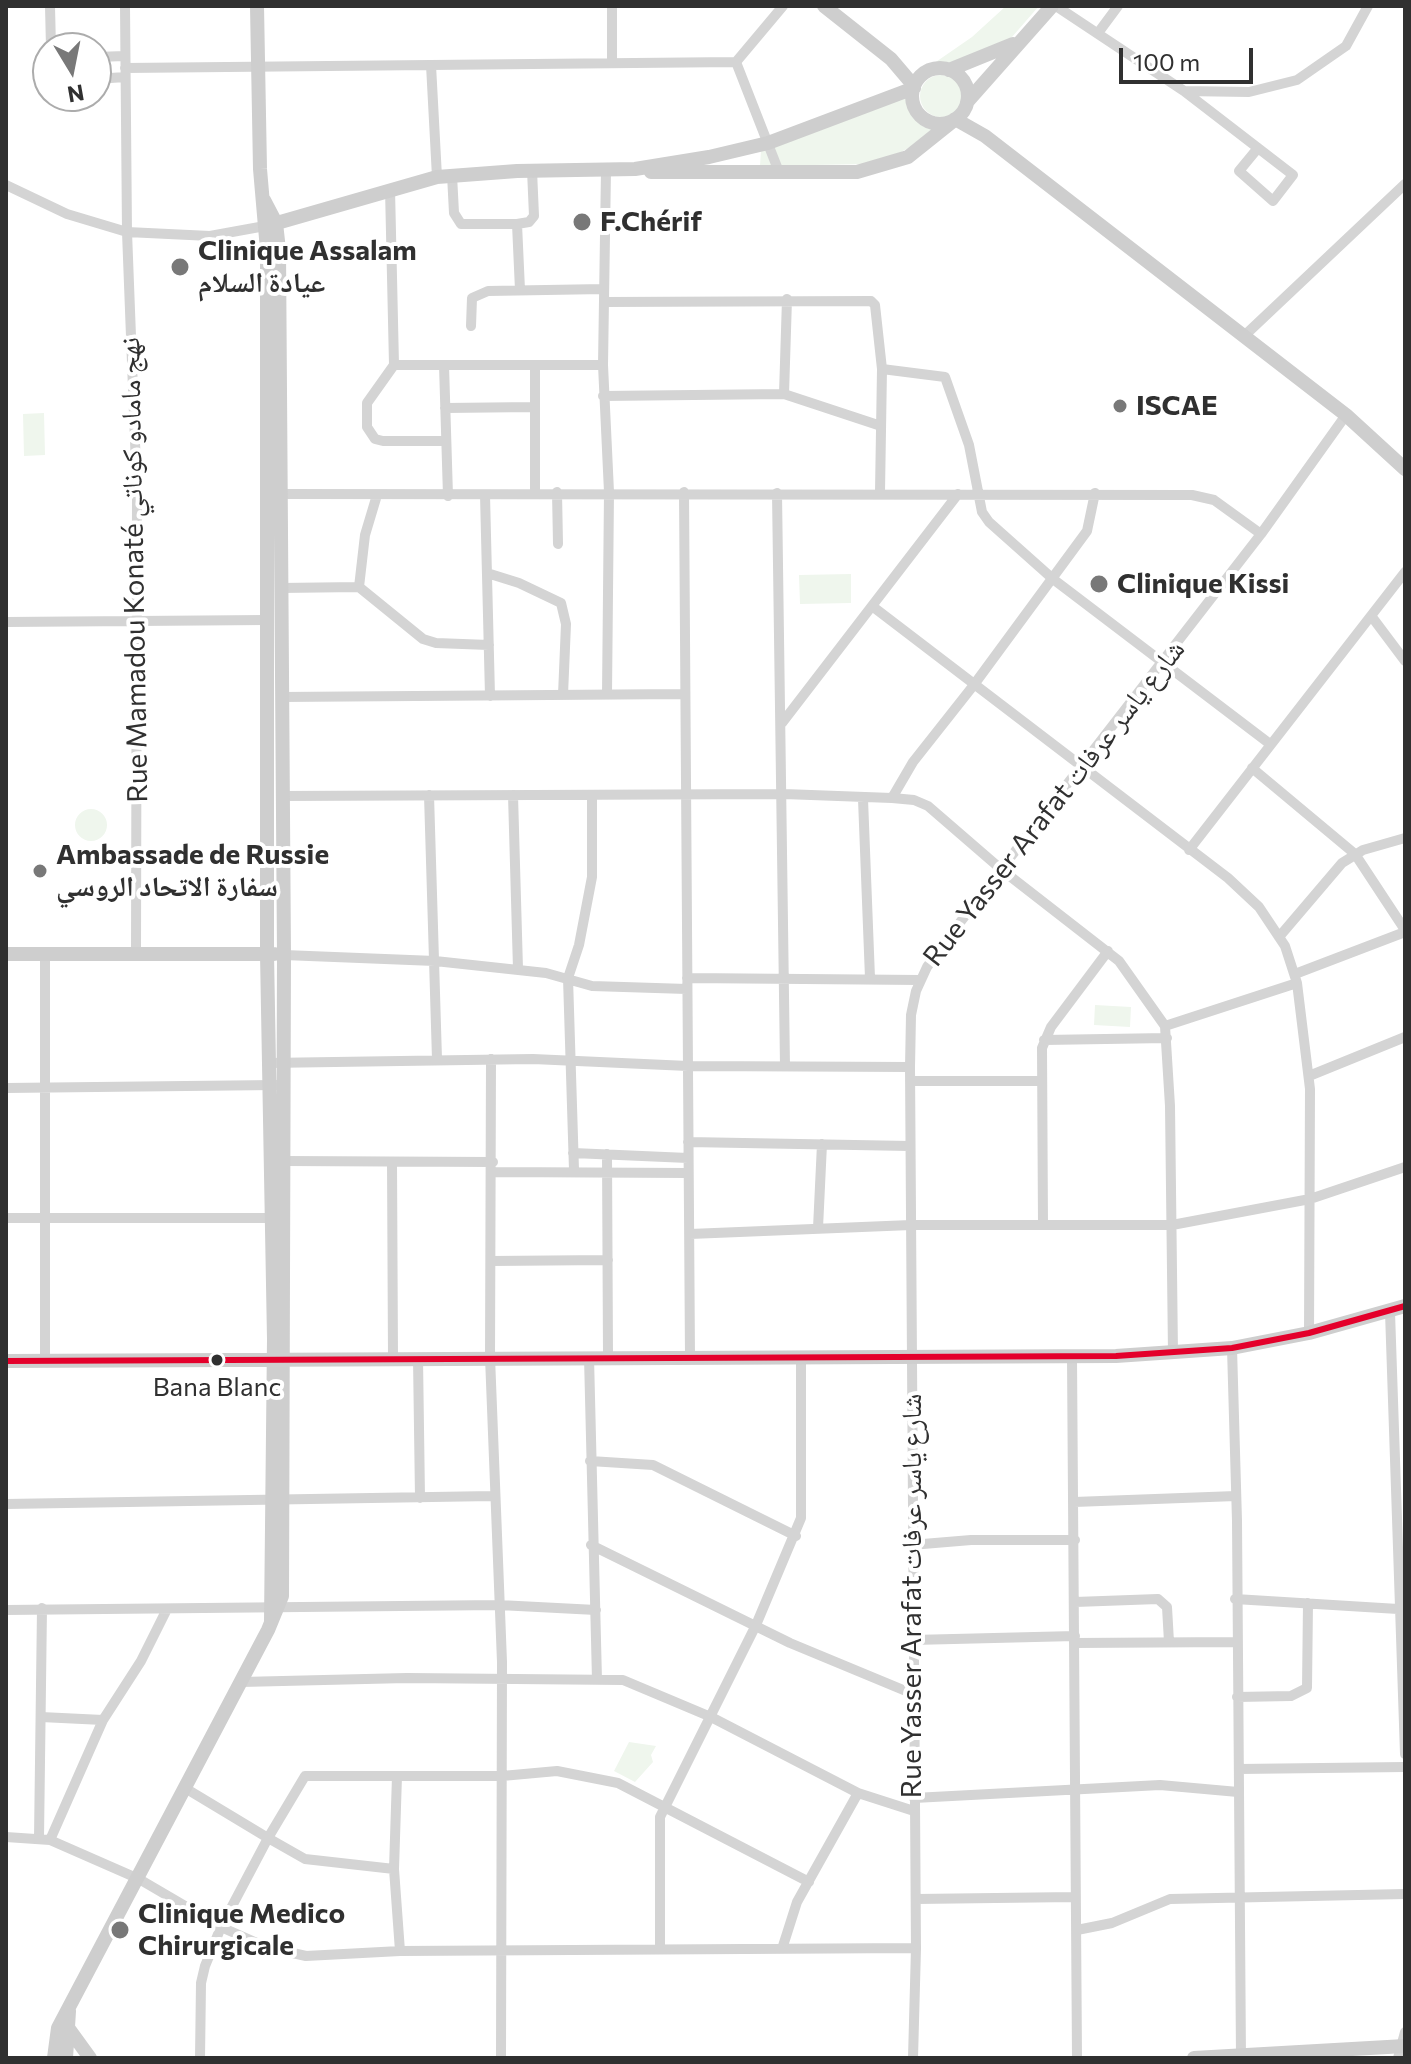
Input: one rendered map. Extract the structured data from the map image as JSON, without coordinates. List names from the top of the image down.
{
  "streets": {
    "street": ["Rue Mamadou Konaté نهج مامادو كوناتي", "Rue Yasser Arafat شارع ياسر عرفات"]
  },
  "places": [
    "F.Chérif",
    "Clinique Assalam عيادة السلام",
    "ISCAE",
    "Clinique Kissi",
    "Ambassade de Russie سفارة الاتحاد الروسي",
    "Bana Blanc",
    "Clinique Medico Chirurgicale"
  ],
  "scale_bar": "100 m",
  "north": "bottom"
}
